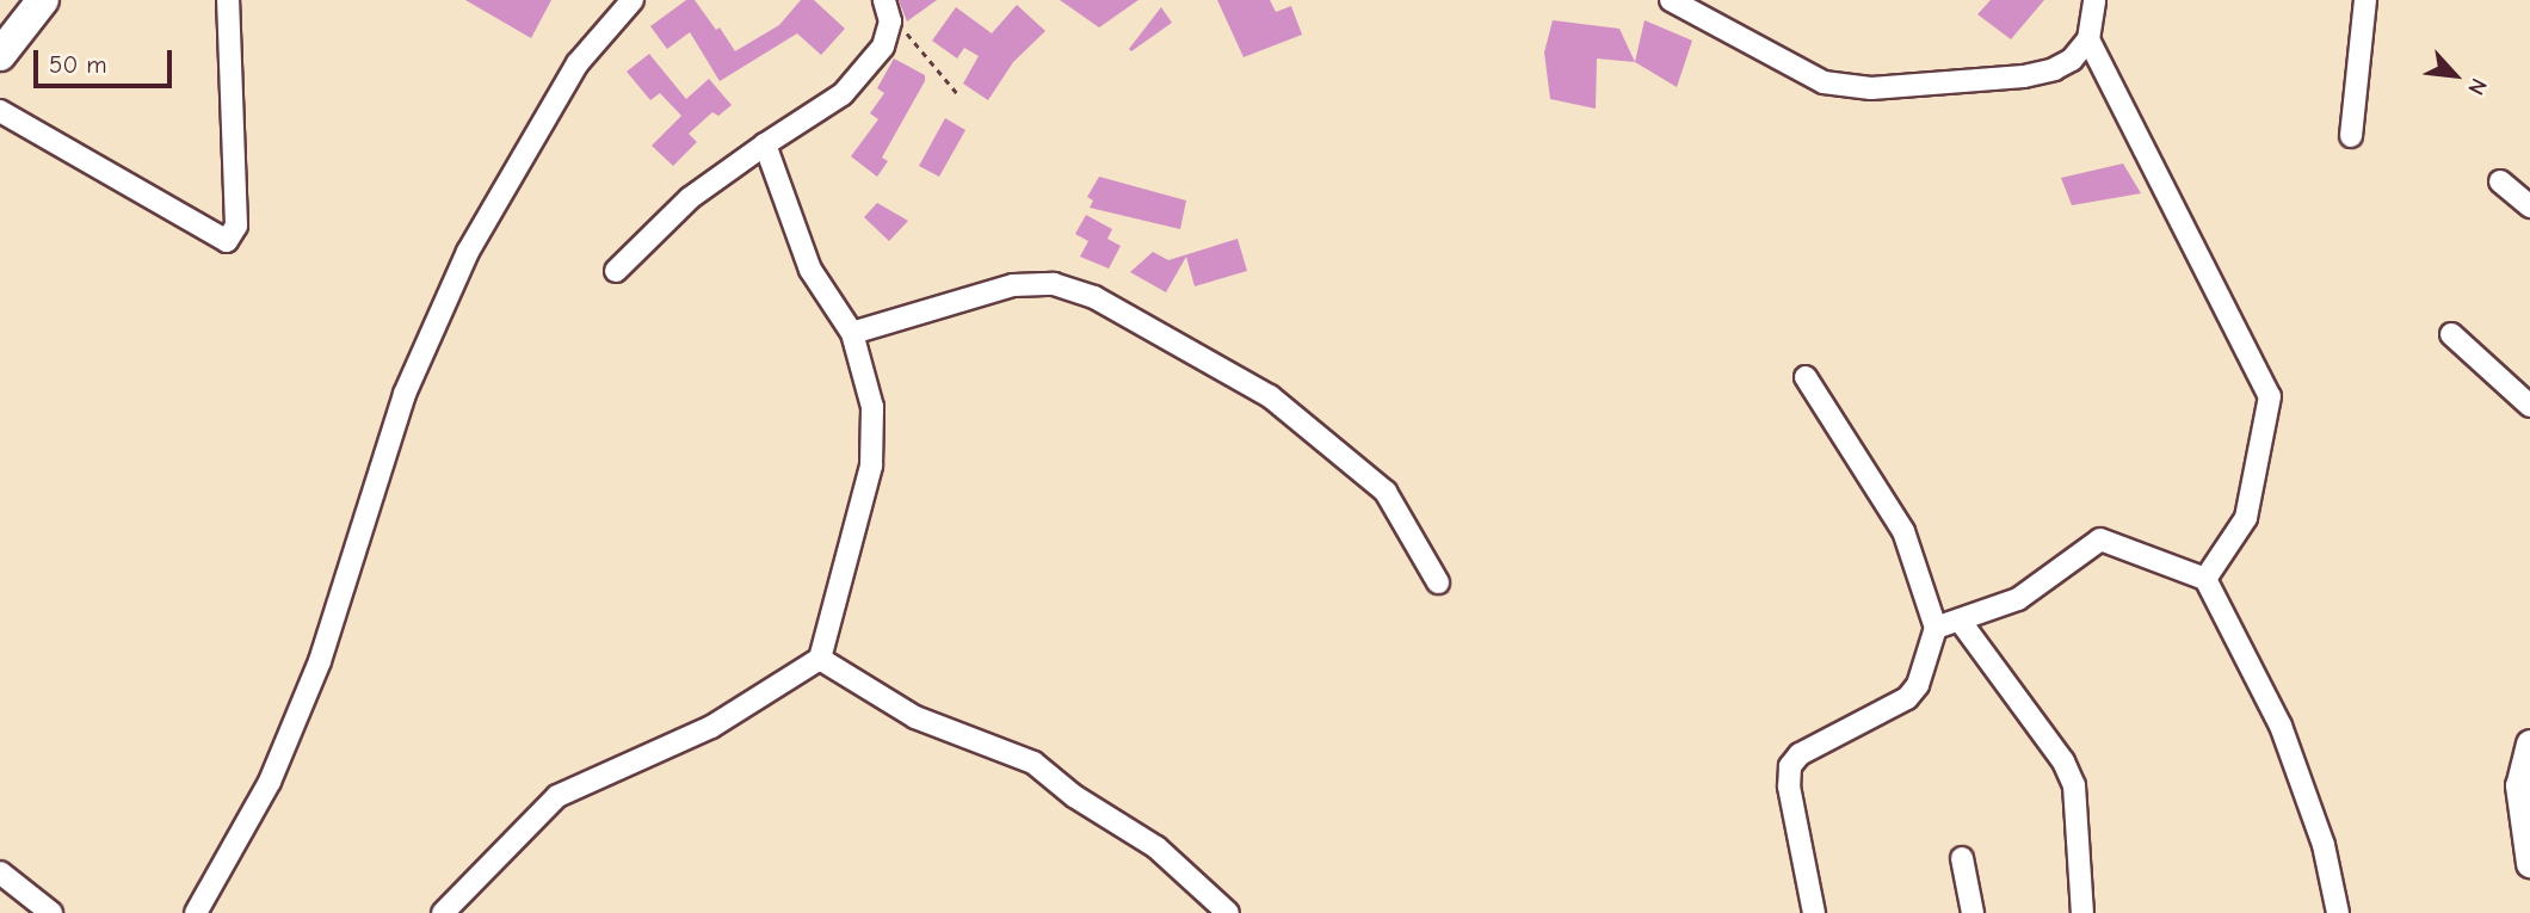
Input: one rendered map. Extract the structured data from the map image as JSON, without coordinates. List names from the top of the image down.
{
  "scale_bar": "50 m",
  "north": "bottom right"
}
